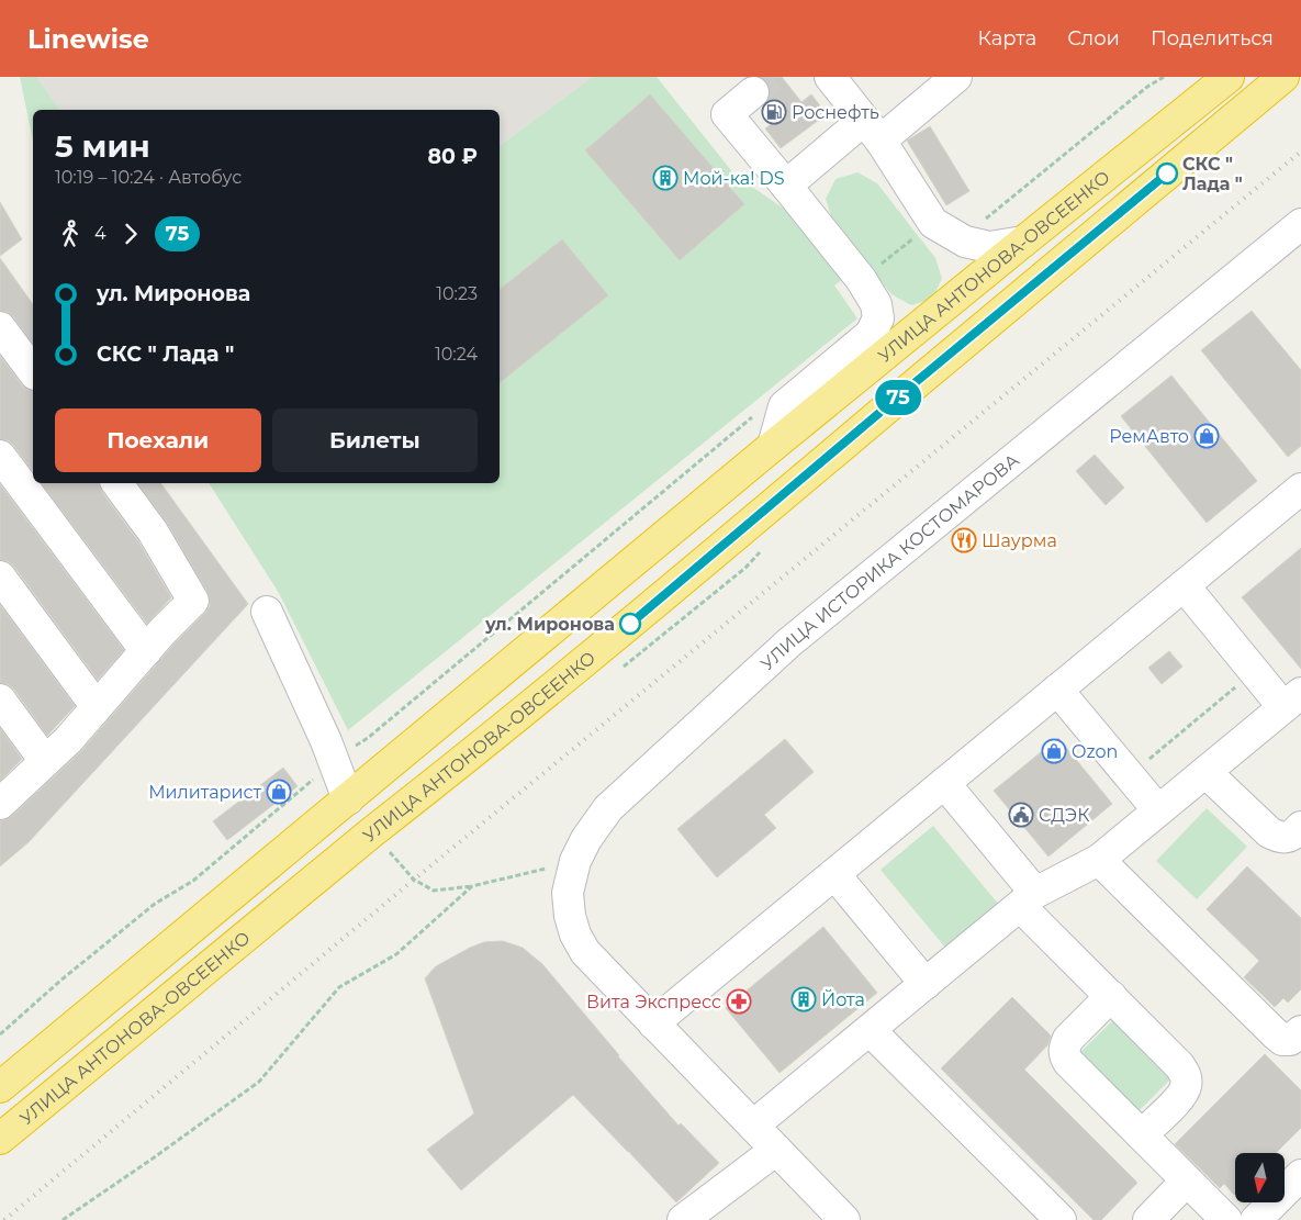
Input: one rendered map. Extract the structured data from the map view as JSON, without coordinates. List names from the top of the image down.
{
  "streets": {
    "highway": ["УЛИЦА АНТОНОВА-ОВСЕЕНКО"],
    "street": ["УЛИЦА ИСТОРИКА КОСТОМАРОВА"]
  },
  "places": {
    "fuel station": ["Роснефть"],
    "other": ["СКС \" Лада \"", "ул. Миронова"],
    "building": ["Мой-ка! DS", "Йота"],
    "shop": ["РемАвто", "Ozon", "Милитарист"],
    "restaurant": ["Шаурма"],
    "public building": ["СДЭК"],
    "pharmacy": ["Вита Экспресс"]
  },
  "lines": ["bus line 75"],
  "north": "bottom",
  "page": {
    "header": "Linewise",
    "nav": ["Карта", "Слои", "Поделиться"],
    "on_map": "75",
    "heading": ["5 мин", "10:19 – 10:24 · Автобус", "80 ₽"],
    "legs": ["4", "75"],
    "list": [
      {
        "name": "ул. Миронова",
        "value": "10:23"
      },
      {
        "name": "СКС \" Лада \"",
        "value": "10:24"
      }
    ],
    "buttons": ["Поехали", "Билеты"]
  }
}
